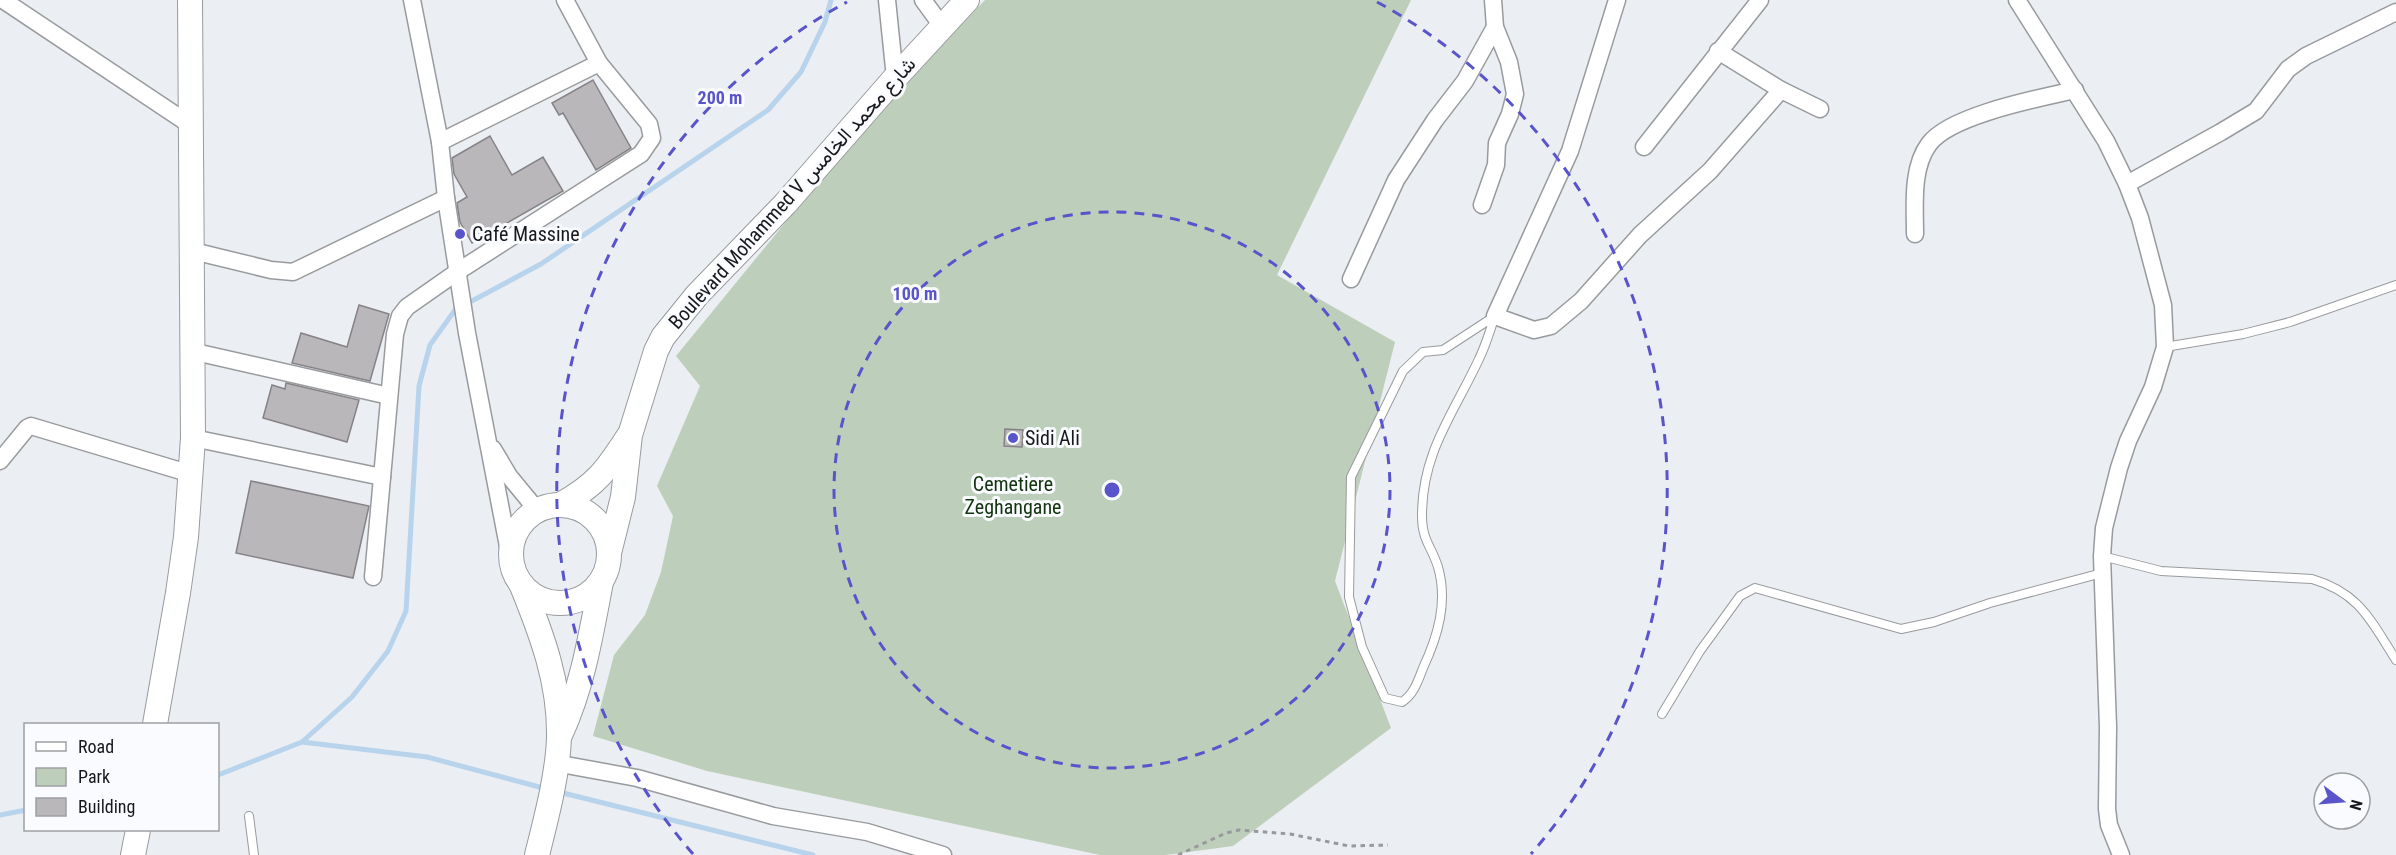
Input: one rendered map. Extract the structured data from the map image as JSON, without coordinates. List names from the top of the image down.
{
  "streets": {
    "main road": ["Boulevard Mohammed V شارع محمد الخامس"]
  },
  "parks": ["Cemetiere Zeghangane"],
  "places": ["Café Massine", "Sidi Ali"],
  "legend": ["Road", "Park", "Building"],
  "north": "right",
  "rings": ["200 m", "100 m"]
}
